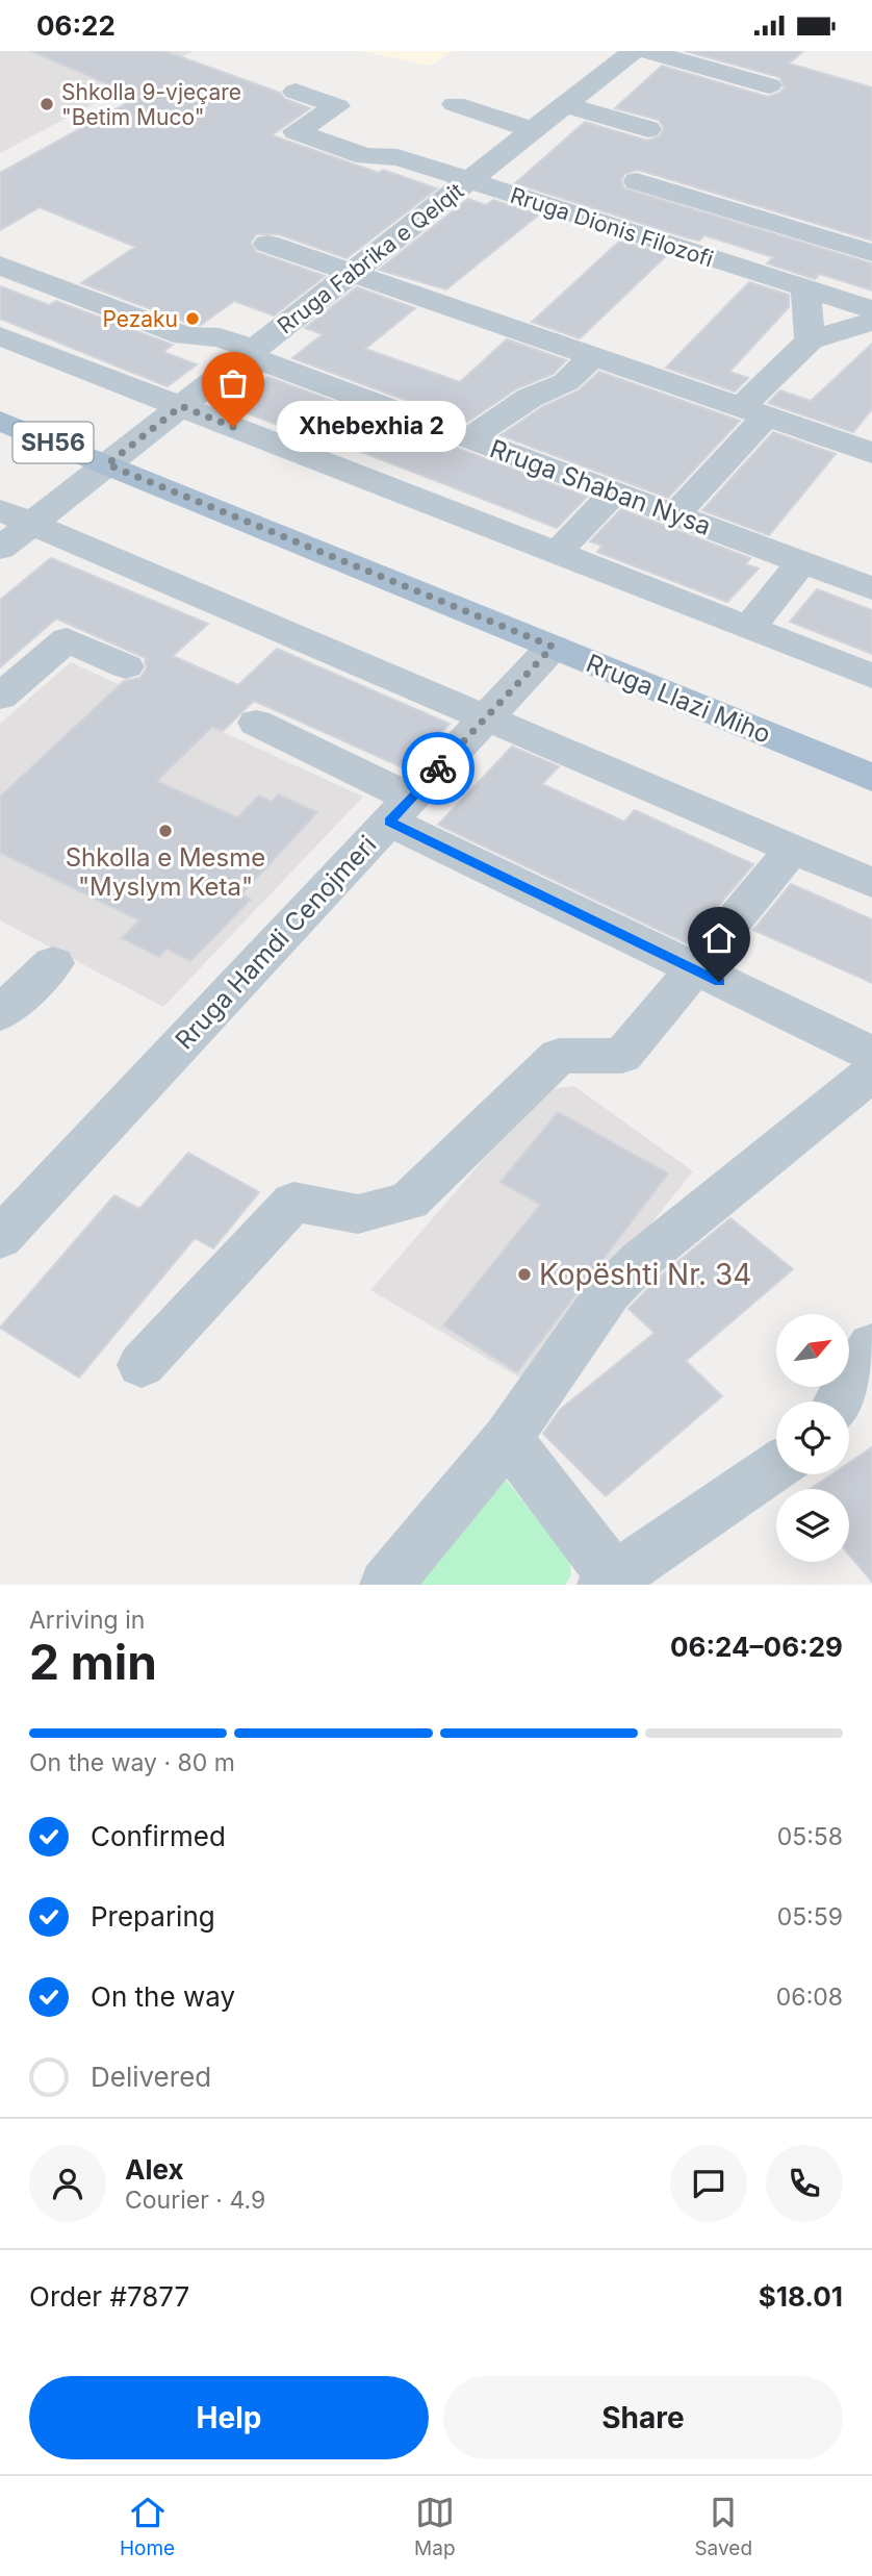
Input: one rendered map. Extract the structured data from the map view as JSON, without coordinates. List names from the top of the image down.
{
  "streets": {
    "main road": ["SH56", "Rruga Llazi Miho"],
    "street": [
      "Rruga Dionis Filozofi",
      "Rruga Fabrika e Qelqit",
      "Rruga Shaban Nysa",
      "Rruga Hamdi Cenojmeri"
    ]
  },
  "crossings": [
    ["Rruga Dionis Filozofi", "Rruga Fabrika e Qelqit"],
    ["Rruga Fabrika e Qelqit", "Rruga Shaban Nysa"],
    ["Rruga Fabrika e Qelqit", "Rruga Llazi Miho"],
    ["Rruga Llazi Miho", "Rruga Hamdi Cenojmeri"]
  ],
  "places": [
    "Shkolla 9-vjeçare \"Betim Muco\"",
    "Pezaku",
    "Xhebexhia 2",
    "Shkolla e Mesme \"Myslym Keta\"",
    "Kopështi Nr. 34"
  ],
  "north": "top right",
  "page": {
    "status": "06:22",
    "bubble": "Xhebexhia 2",
    "heading": ["2 min", "Arriving in", "06:24–06:29"],
    "panel": [
      "Alex",
      "Courier · 4.9",
      "Order #7877",
      "$18.01"
    ],
    "bar": "On the way · 80 m",
    "list": [
      ["Confirmed", "05:58"],
      ["Preparing", "05:59"],
      ["On the way", "06:08"],
      "Delivered"
    ],
    "buttons": ["Help", "Share"],
    "tabs": ["Home", "Map", "Saved"]
  }
}
